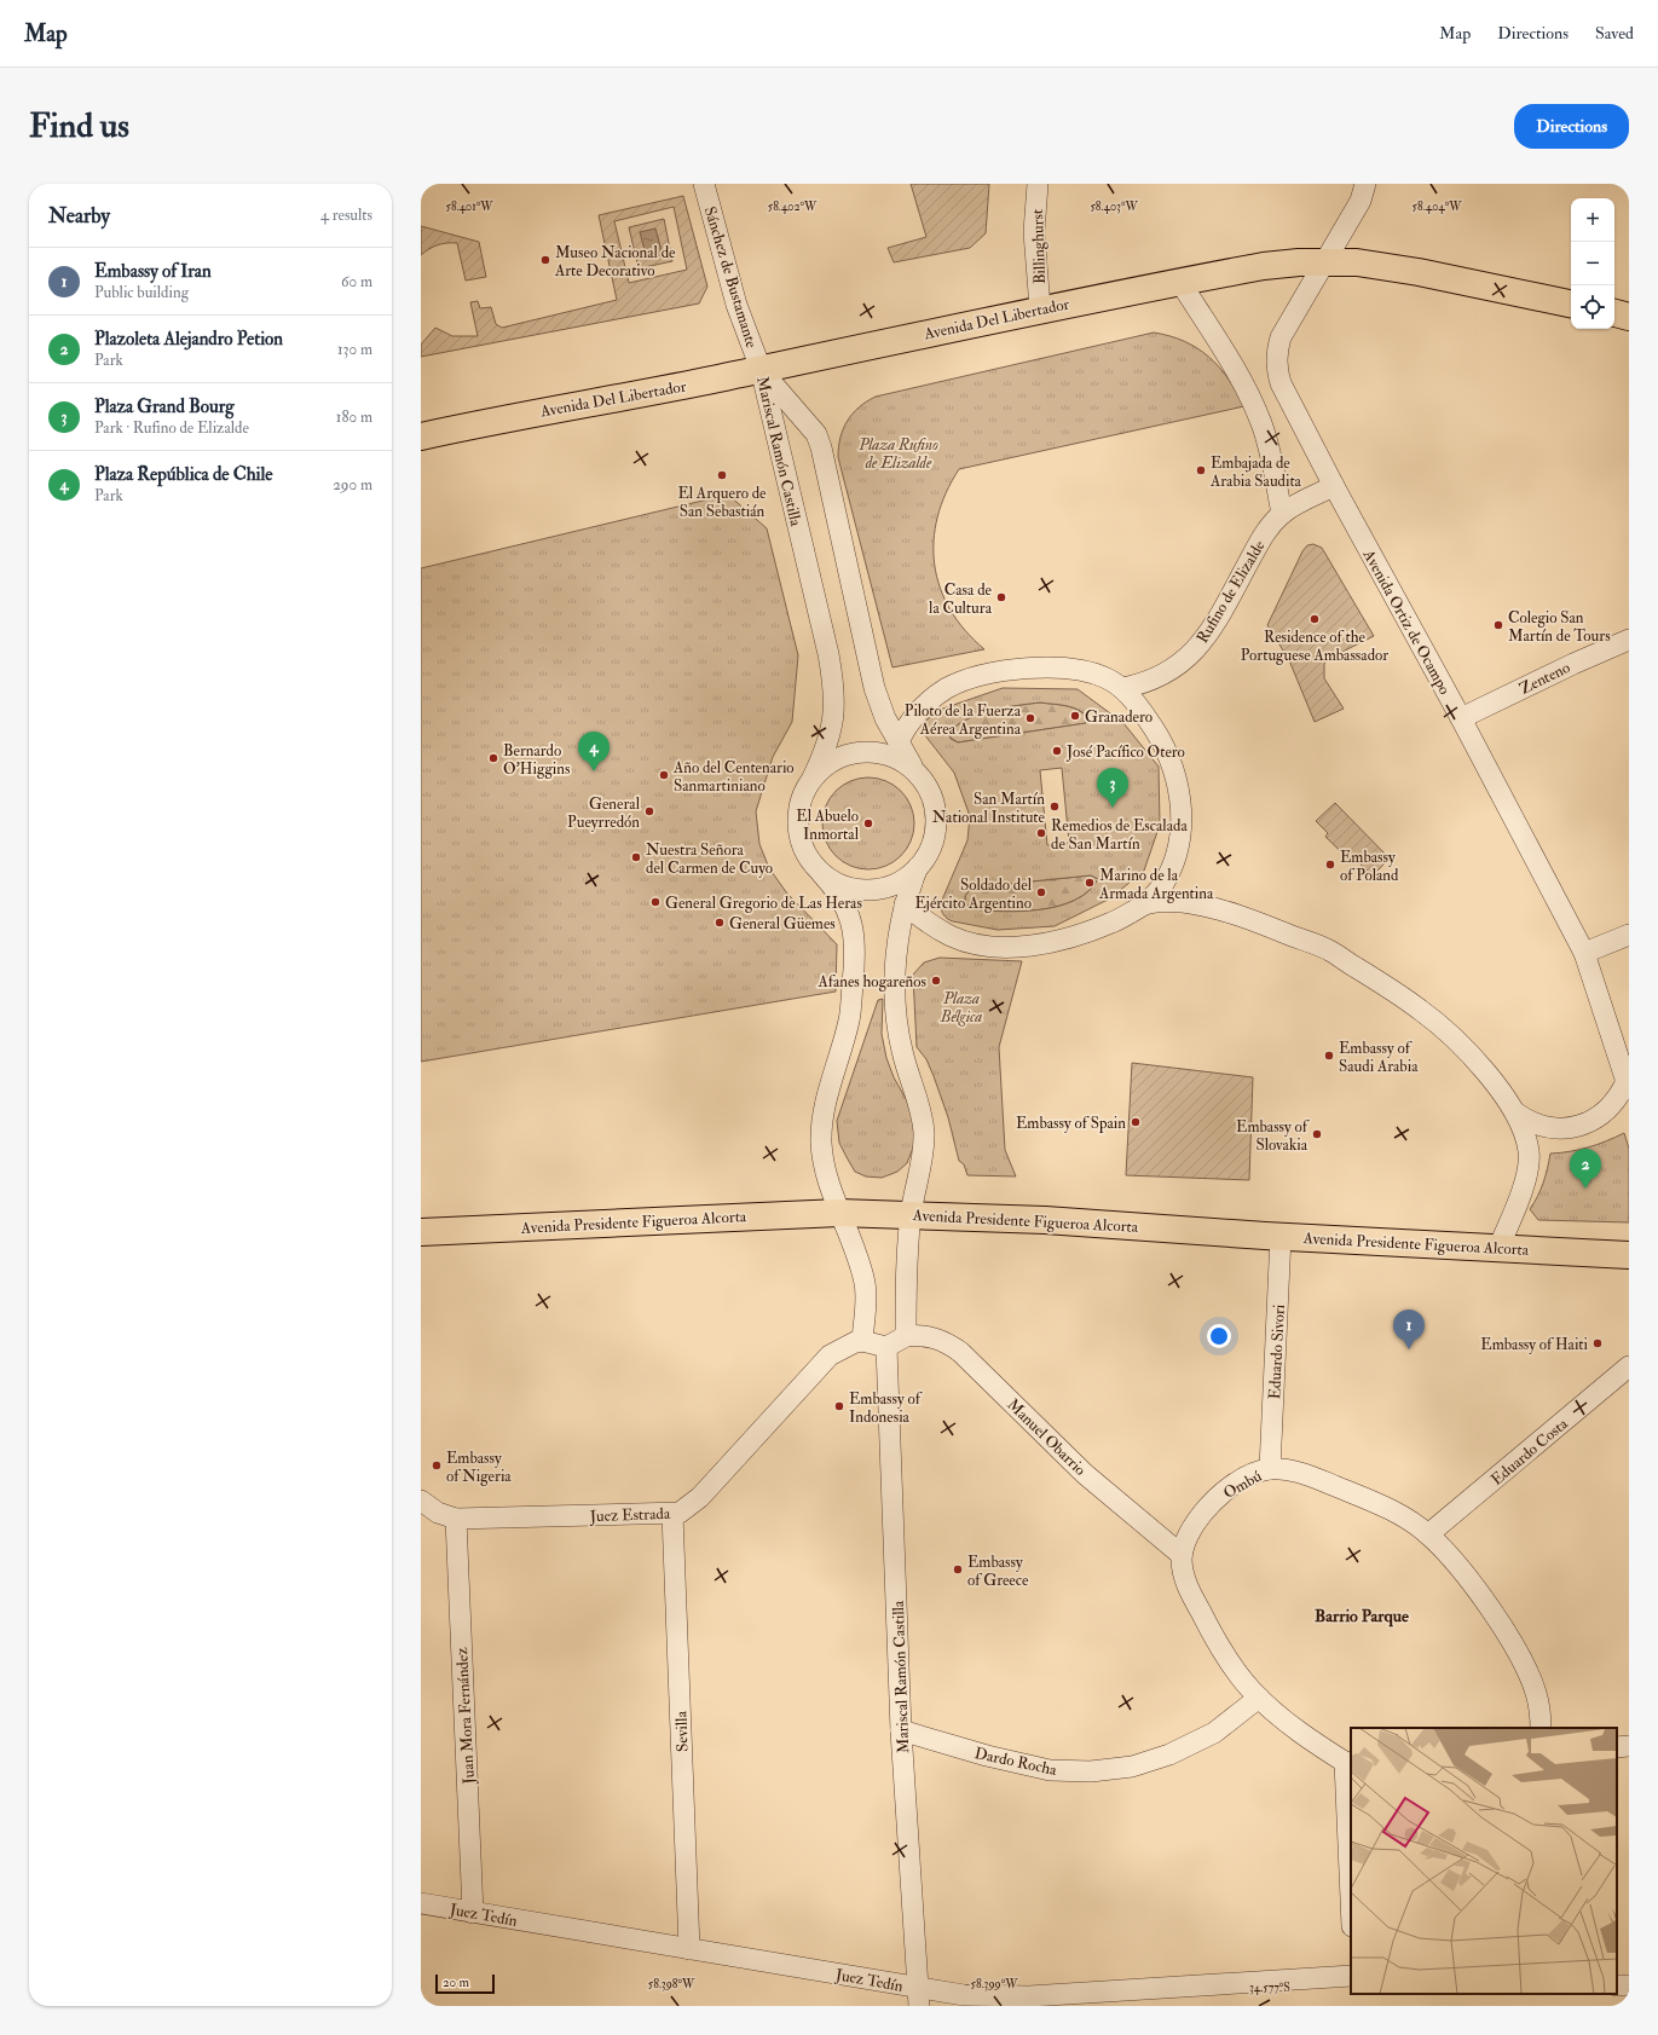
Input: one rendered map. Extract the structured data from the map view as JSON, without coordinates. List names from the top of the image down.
{
  "streets": {
    "main road": ["Avenida Del Libertador", "Avenida Presidente Figueroa Alcorta"],
    "street": [
      "Billinghurst",
      "Sánchez de Bustamante",
      "Mariscal Ramón Castilla",
      "Rufino de Elizalde",
      "Avenida Ortiz de Ocampo",
      "Zenteno",
      "Eduardo Sivori",
      "Manuel Obarrio",
      "Eduardo Costa",
      "Ombú",
      "Juez Estrada",
      "Juan Mora Fernández",
      "Sevilla",
      "Dardo Rocha",
      "Juez Tedín"
    ]
  },
  "crossings": [
    ["Billinghurst", "Avenida Del Libertador"],
    ["Sánchez de Bustamante", "Avenida Del Libertador"],
    ["Sánchez de Bustamante", "Mariscal Ramón Castilla"],
    ["Avenida Del Libertador", "Mariscal Ramón Castilla"],
    ["Avenida Del Libertador", "Avenida Ortiz de Ocampo"],
    ["Mariscal Ramón Castilla", "Dardo Rocha"],
    ["Mariscal Ramón Castilla", "Juez Tedín"],
    ["Rufino de Elizalde", "Avenida Ortiz de Ocampo"],
    ["Avenida Ortiz de Ocampo", "Zenteno"],
    ["Avenida Presidente Figueroa Alcorta", "Eduardo Sivori"],
    ["Eduardo Sivori", "Ombú"],
    ["Manuel Obarrio", "Ombú"],
    ["Eduardo Costa", "Ombú"],
    ["Juez Estrada", "Juan Mora Fernández"],
    ["Juez Estrada", "Sevilla"],
    ["Juan Mora Fernández", "Juez Tedín"],
    ["Sevilla", "Juez Tedín"]
  ],
  "districts": ["Barrio Parque"],
  "parks": ["Plaza Rufino de Elizalde", "Plaza Bélgica"],
  "places": [
    "Museo Nacional de Arte Decorativo",
    "Embajada de Arabia Saudita",
    "El Arquero de San Sebastián",
    "Casa de la Cultura",
    "Residence of the Portuguese Ambassador",
    "Colegio San Martín de Tours",
    "Granadero",
    "Piloto de la Fuerza Aérea Argentina",
    "José Pacífico Otero",
    "Bernardo O'Higgins",
    "Año del Centenario Sanmartiniano",
    "San Martín National Institute",
    "General Pueyrredón",
    "El Abuelo Inmortal",
    "Remedios de Escalada de San Martín",
    "Nuestra Señora del Carmen de Cuyo",
    "Embassy of Poland",
    "Marino de la Armada Argentina",
    "Soldado del Ejército Argentino",
    "General Gregorio de Las Heras",
    "General Güemes",
    "Afanes hogareños",
    "Embassy of Saudi Arabia",
    "Embassy of Spain",
    "Embassy of Slovakia",
    "Embassy of Haiti",
    "Embassy of Indonesia",
    "Embassy of Nigeria",
    "Embassy of Greece"
  ],
  "scale_bar": "20 m",
  "page": {
    "header": "Map",
    "nav": ["Map", "Directions", "Saved"],
    "buttons": "Directions",
    "title": "Find us",
    "heading": ["Nearby", "4 results"],
    "map_buttons": ["+", "−"],
    "list": [
      {
        "mark": "1",
        "name": "Embassy of Iran",
        "note": "Public building",
        "value": "60 m"
      },
      {
        "mark": "2",
        "name": "Plazoleta Alejandro Petion",
        "note": "Park",
        "value": "130 m"
      },
      {
        "mark": "3",
        "name": "Plaza Grand Bourg",
        "note": "Park · Rufino de Elizalde",
        "value": "180 m"
      },
      {
        "mark": "4",
        "name": "Plaza República de Chile",
        "note": "Park",
        "value": "290 m"
      }
    ],
    "pins": [
      "4",
      "3",
      "2",
      "1"
    ],
    "scale": "20 m"
  },
  "coordinates": [
    "58.401°W",
    "58.402°W",
    "58.403°W",
    "58.404°W",
    "58.398°W",
    "58.399°W",
    "34.577°S"
  ]
}
